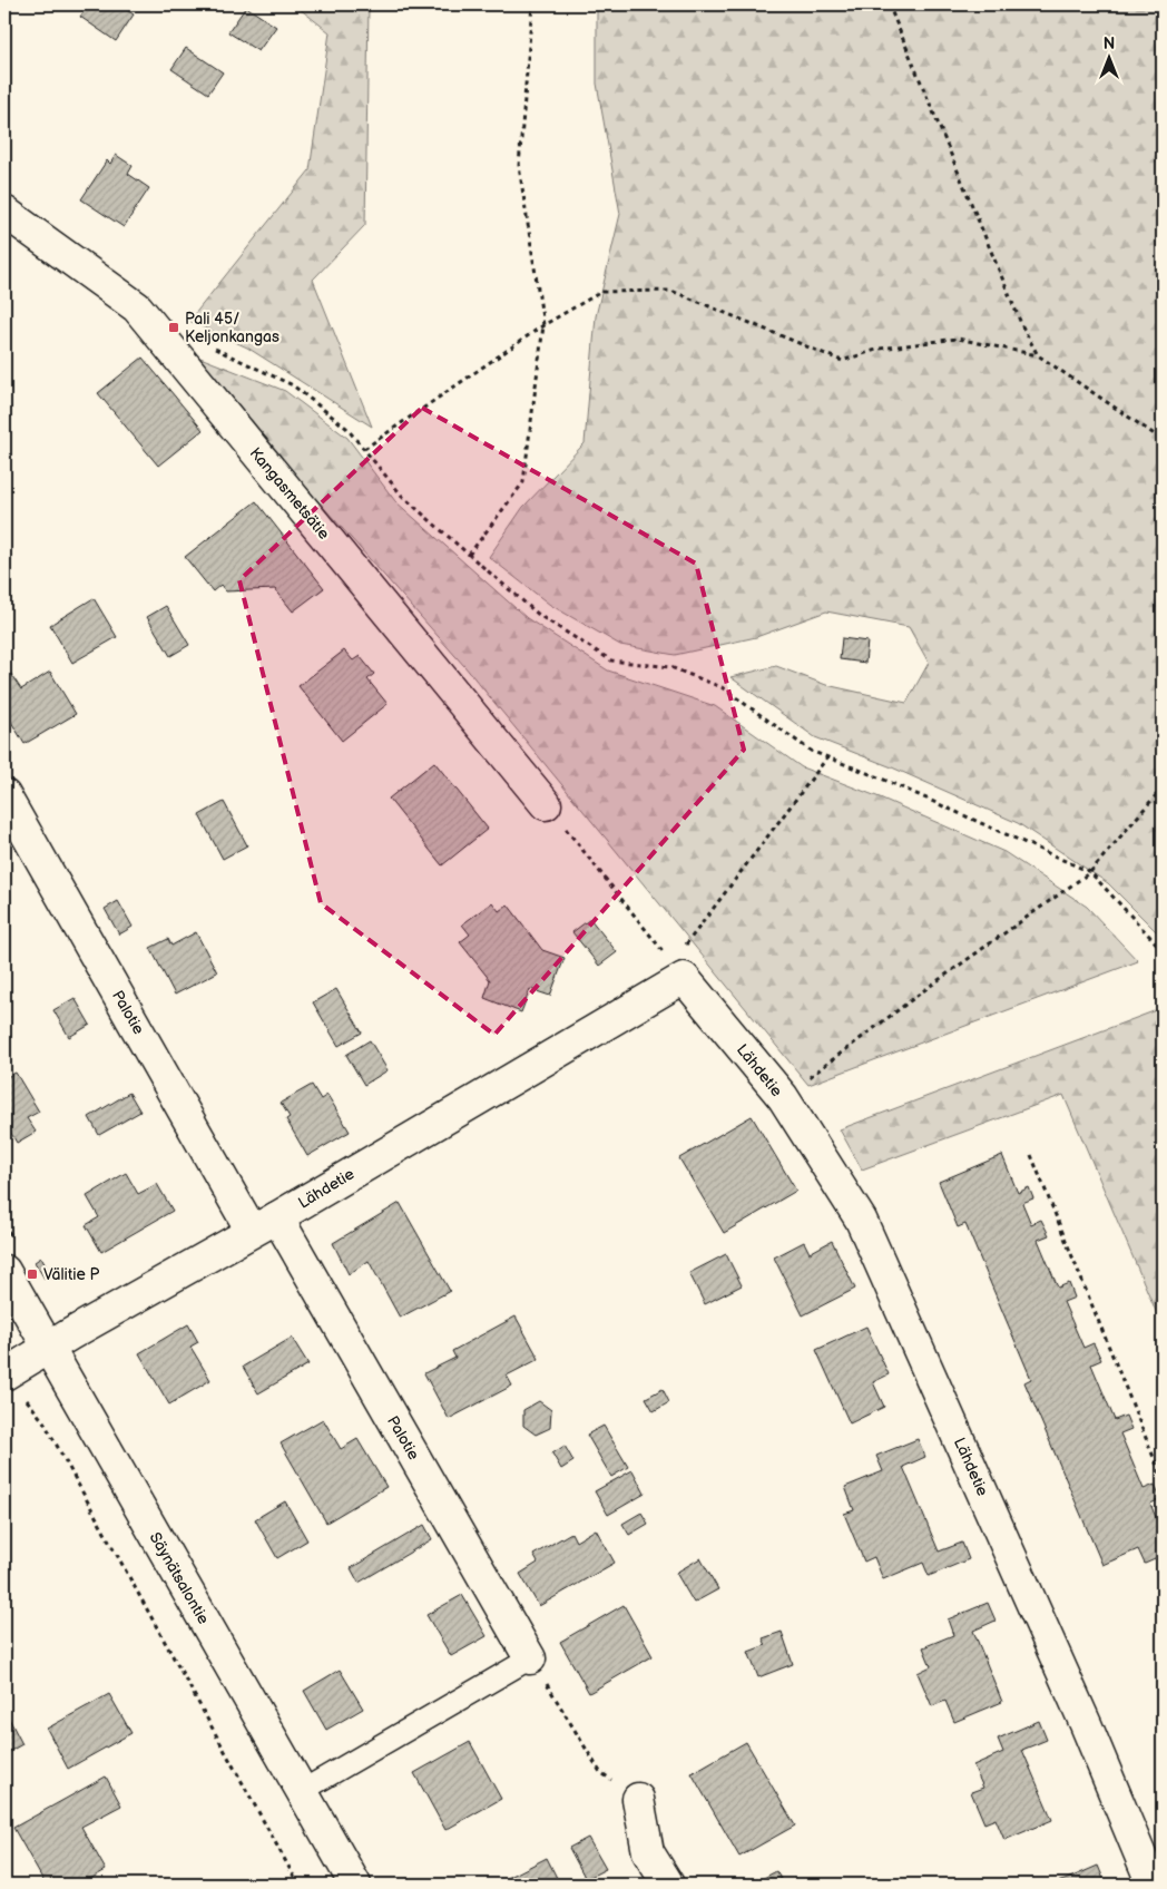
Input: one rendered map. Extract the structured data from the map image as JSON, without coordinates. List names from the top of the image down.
{
  "streets": {
    "street": [
      "Kangasmetsätie",
      "Palotie",
      "Lähdetie",
      "Säynätsalontie"
    ]
  },
  "crossings": [
    ["Palotie", "Lähdetie"],
    ["Lähdetie", "Säynätsalontie"]
  ],
  "places": {
    "transit": ["Pali 45/ Keljonkangas", "Välitie P"]
  },
  "north": "top"
}
